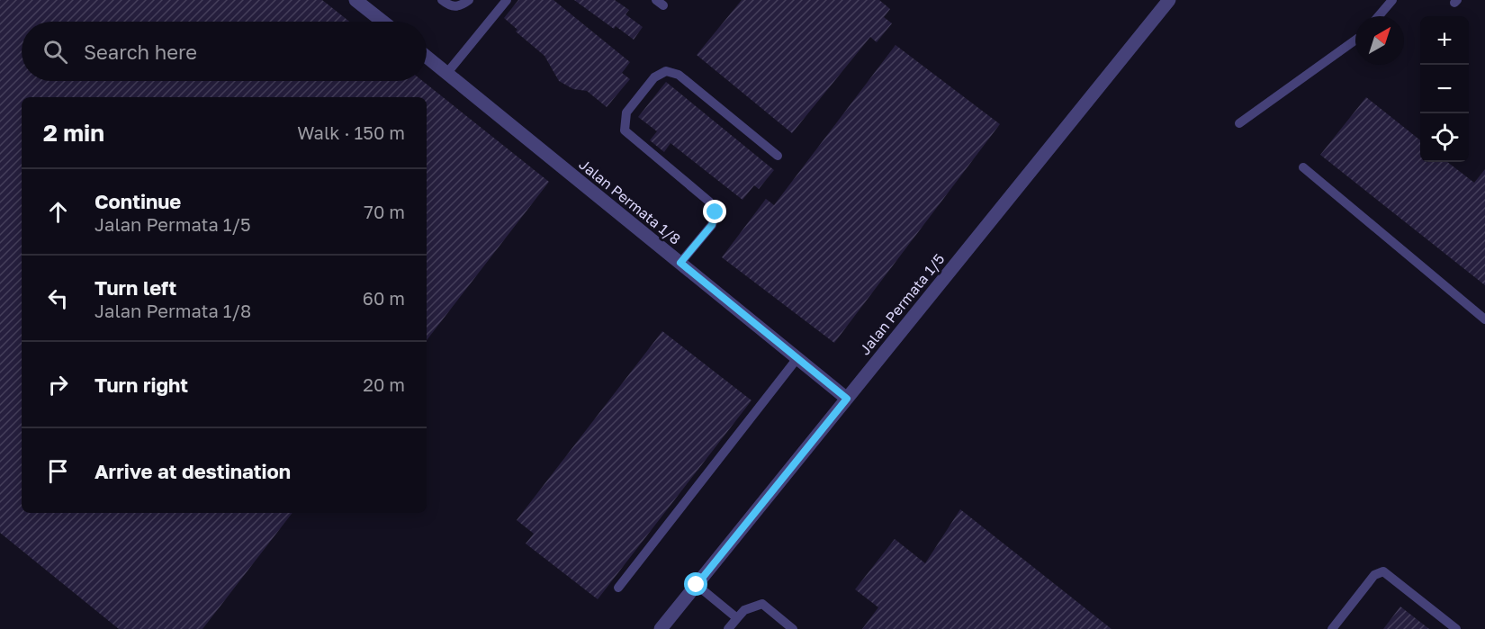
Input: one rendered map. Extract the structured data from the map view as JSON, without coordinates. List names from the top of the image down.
{
  "streets": {
    "street": ["Jalan Permata 1/8", "Jalan Permata 1/5"]
  },
  "crossings": [
    ["Jalan Permata 1/8", "Jalan Permata 1/5"]
  ],
  "north": "top right",
  "page": {
    "map_buttons": ["+", "−"],
    "search": "Search here",
    "heading": ["2 min", "Walk · 150 m"],
    "list": [
      ["Continue", "Jalan Permata 1/5", "70 m"],
      ["Turn left", "Jalan Permata 1/8", "60 m"],
      ["Turn right", "20 m"],
      "Arrive at destination"
    ]
  }
}
